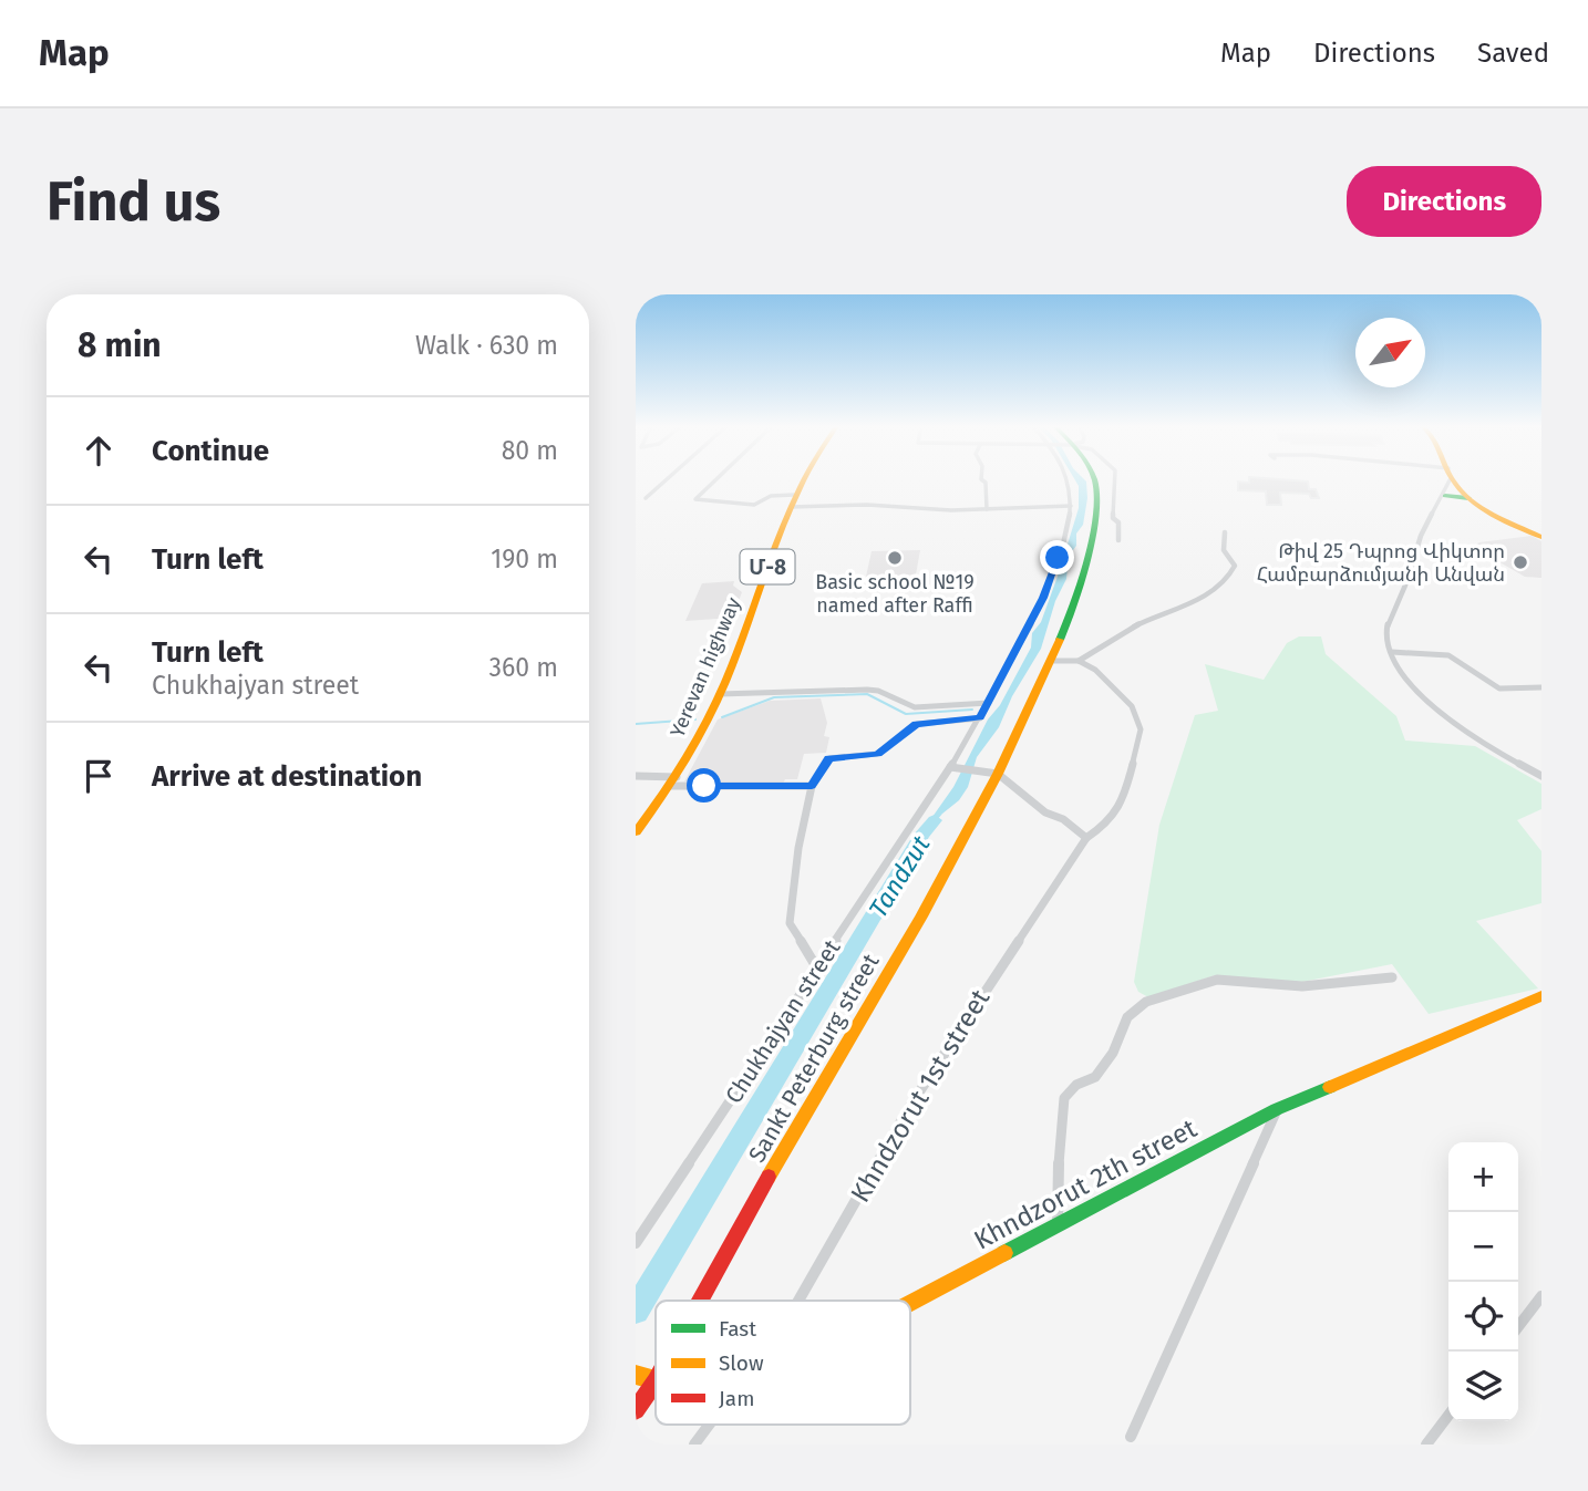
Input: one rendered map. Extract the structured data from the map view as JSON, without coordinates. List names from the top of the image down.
{
  "streets": {
    "main road": [
      "Մ-8",
      "Yerevan highway",
      "Sankt Peterburg street",
      "Khndzorut 2th street"
    ],
    "street": ["Chukhajyan street", "Khndzorut 1st street"]
  },
  "crossings": [
    ["Sankt Peterburg street", "Khndzorut 1st street"]
  ],
  "water": ["Tandzut"],
  "places": ["Basic school №19 named after Raffi", "Թիվ 25 Դպրոց Վիկտոր Համբարձումյանի Անվան"],
  "legend": ["Fast", "Slow", "Jam"],
  "north": "top right",
  "page": {
    "header": "Map",
    "nav": ["Map", "Directions", "Saved"],
    "buttons": "Directions",
    "title": "Find us",
    "heading": ["8 min", "Walk · 630 m"],
    "list": [
      ["Continue", "80 m"],
      ["Turn left", "190 m"],
      ["Turn left", "Chukhajyan street", "360 m"],
      "Arrive at destination"
    ],
    "map_buttons": ["+", "−"]
  }
}
